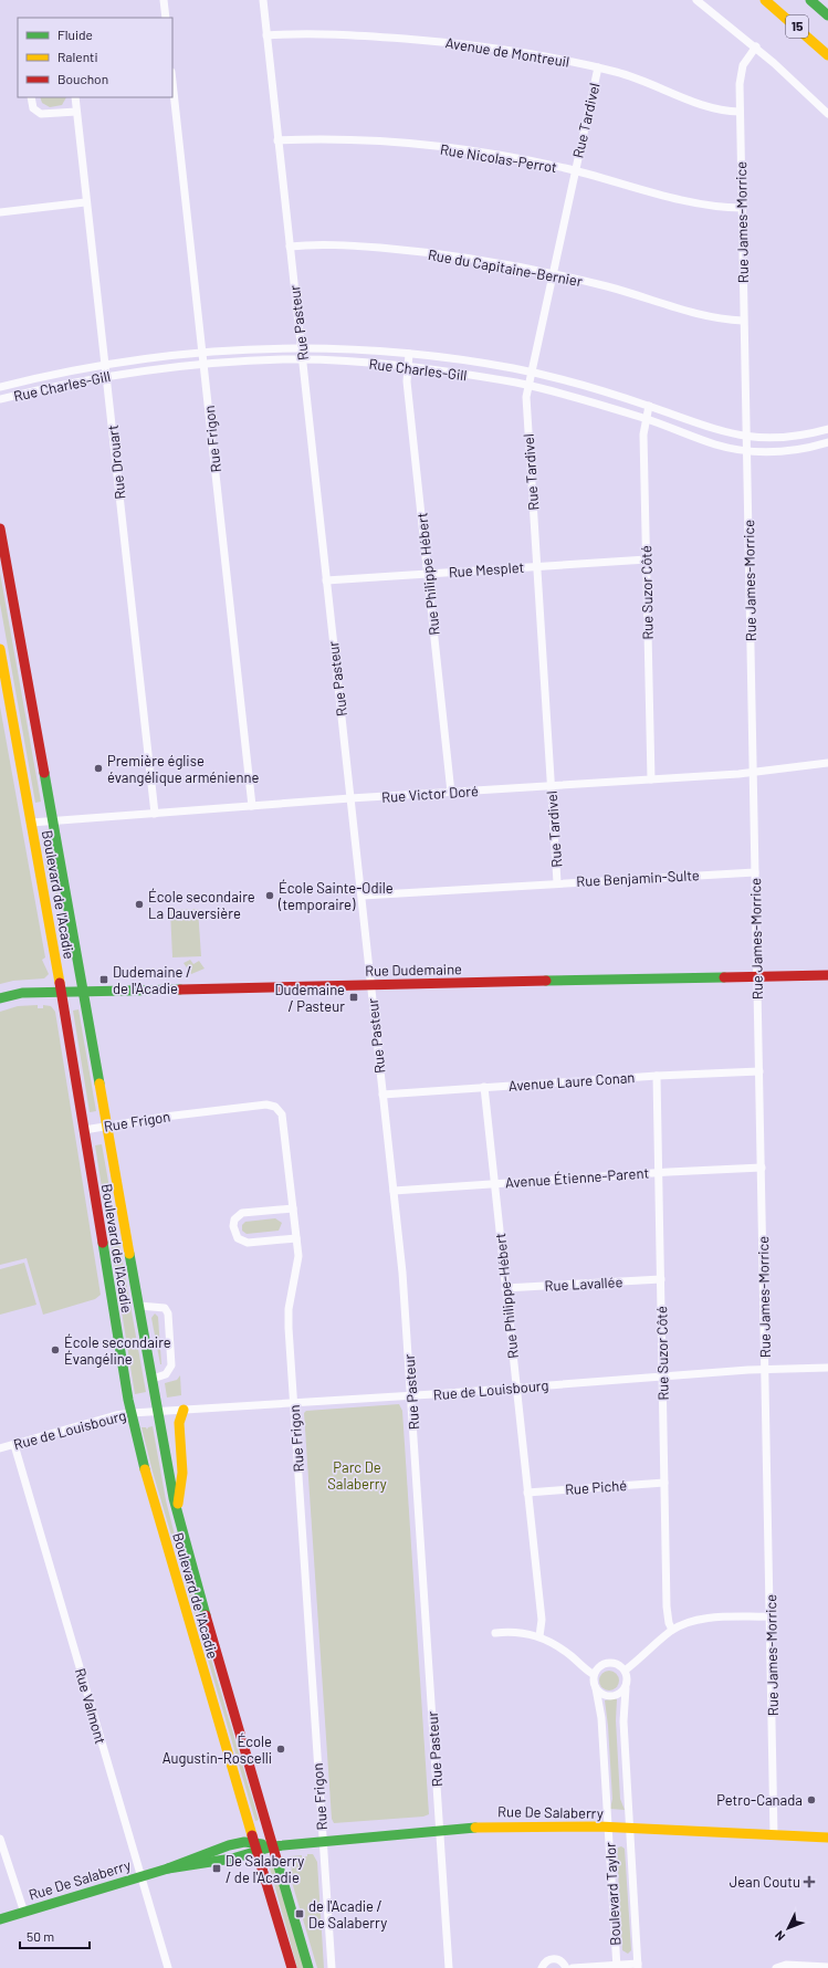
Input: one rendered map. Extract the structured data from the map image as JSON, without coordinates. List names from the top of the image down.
{
  "streets": {
    "main road": [
      "15",
      "Boulevard de l'Acadie",
      "Rue Dudemaine",
      "Rue De Salaberry"
    ],
    "street": [
      "Avenue de Montreuil",
      "Rue Tardivel",
      "Rue Nicolas-Perrot",
      "Rue James-Morrice",
      "Rue du Capitaine-Bernier",
      "Rue Pasteur",
      "Rue Charles-Gill",
      "Rue Frigon",
      "Rue Drouart",
      "Rue Mesplet",
      "Rue Philippe Hébert",
      "Rue Suzor Côté",
      "Rue Victor Doré",
      "Rue Benjamin-Sulte",
      "Avenue Laure Conan",
      "Avenue Étienne-Parent",
      "Rue Lavallée",
      "Rue Philippe-Hébert",
      "Rue de Louisbourg",
      "Rue Piché",
      "Rue Valmont",
      "Boulevard Taylor"
    ]
  },
  "crossings": [
    ["Avenue de Montreuil", "Rue Tardivel"],
    ["Avenue de Montreuil", "Rue James-Morrice"],
    ["Avenue de Montreuil", "Rue Pasteur"],
    ["Rue Tardivel", "Rue Nicolas-Perrot"],
    ["Rue Tardivel", "Rue du Capitaine-Bernier"],
    ["Rue Tardivel", "Rue Charles-Gill"],
    ["Rue Tardivel", "Rue Mesplet"],
    ["Rue Tardivel", "Rue Victor Doré"],
    ["Rue Tardivel", "Rue Benjamin-Sulte"],
    ["Rue Nicolas-Perrot", "Rue James-Morrice"],
    ["Rue Nicolas-Perrot", "Rue Pasteur"],
    ["Rue James-Morrice", "Rue du Capitaine-Bernier"],
    ["Rue James-Morrice", "Rue Charles-Gill"],
    ["Rue James-Morrice", "Rue Victor Doré"],
    ["Rue James-Morrice", "Rue Benjamin-Sulte"],
    ["Rue James-Morrice", "Rue Dudemaine"],
    ["Rue James-Morrice", "Avenue Laure Conan"],
    ["Rue James-Morrice", "Avenue Étienne-Parent"],
    ["Rue James-Morrice", "Rue de Louisbourg"],
    ["Rue James-Morrice", "Rue De Salaberry"],
    ["Rue du Capitaine-Bernier", "Rue Pasteur"],
    ["Rue Pasteur", "Rue Charles-Gill"],
    ["Rue Pasteur", "Rue Mesplet"],
    ["Rue Pasteur", "Rue Victor Doré"],
    ["Rue Pasteur", "Rue Benjamin-Sulte"],
    ["Rue Pasteur", "Rue Dudemaine"],
    ["Rue Pasteur", "Avenue Laure Conan"],
    ["Rue Pasteur", "Avenue Étienne-Parent"],
    ["Rue Pasteur", "Rue de Louisbourg"],
    ["Rue Pasteur", "Rue De Salaberry"],
    ["Rue Charles-Gill", "Rue Frigon"],
    ["Rue Charles-Gill", "Rue Drouart"],
    ["Rue Charles-Gill", "Rue Philippe Hébert"],
    ["Rue Charles-Gill", "Rue Suzor Côté"],
    ["Rue Frigon", "Rue Victor Doré"],
    ["Rue Frigon", "Boulevard de l'Acadie"],
    ["Rue Frigon", "Rue de Louisbourg"],
    ["Rue Frigon", "Rue De Salaberry"],
    ["Rue Drouart", "Rue Victor Doré"],
    ["Rue Mesplet", "Rue Philippe Hébert"],
    ["Rue Mesplet", "Rue Suzor Côté"],
    ["Rue Philippe Hébert", "Rue Victor Doré"],
    ["Rue Suzor Côté", "Rue Victor Doré"],
    ["Rue Suzor Côté", "Avenue Laure Conan"],
    ["Rue Suzor Côté", "Avenue Étienne-Parent"],
    ["Rue Suzor Côté", "Rue Lavallée"],
    ["Rue Suzor Côté", "Rue de Louisbourg"],
    ["Rue Suzor Côté", "Rue Piché"],
    ["Rue Victor Doré", "Boulevard de l'Acadie"],
    ["Boulevard de l'Acadie", "Rue Dudemaine"],
    ["Boulevard de l'Acadie", "Rue de Louisbourg"],
    ["Boulevard de l'Acadie", "Rue De Salaberry"],
    ["Avenue Laure Conan", "Rue Philippe-Hébert"],
    ["Avenue Étienne-Parent", "Rue Philippe-Hébert"],
    ["Rue Lavallée", "Rue Philippe-Hébert"],
    ["Rue Philippe-Hébert", "Rue de Louisbourg"],
    ["Rue Philippe-Hébert", "Rue Piché"],
    ["Rue de Louisbourg", "Rue Valmont"],
    ["Rue Valmont", "Rue De Salaberry"],
    ["Rue De Salaberry", "Boulevard Taylor"]
  ],
  "parks": ["Parc De Salaberry"],
  "places": {
    "other": [
      "Première église évangélique arménienne",
      "École Sainte-Odile (temporaire)",
      "École secondaire La Dauversière",
      "École secondaire Évangéline",
      "École Augustin-Roscelli",
      "Petro-Canada"
    ],
    "transit": [
      "Dudemaine / de l'Acadie",
      "Dudemaine / Pasteur",
      "De Salaberry / de l'Acadie",
      "de l'Acadie / De Salaberry"
    ],
    "health": ["Jean Coutu"]
  },
  "legend": ["Fluide", "Ralenti", "Bouchon"],
  "scale_bar": "50 m",
  "north": "bottom left"
}
